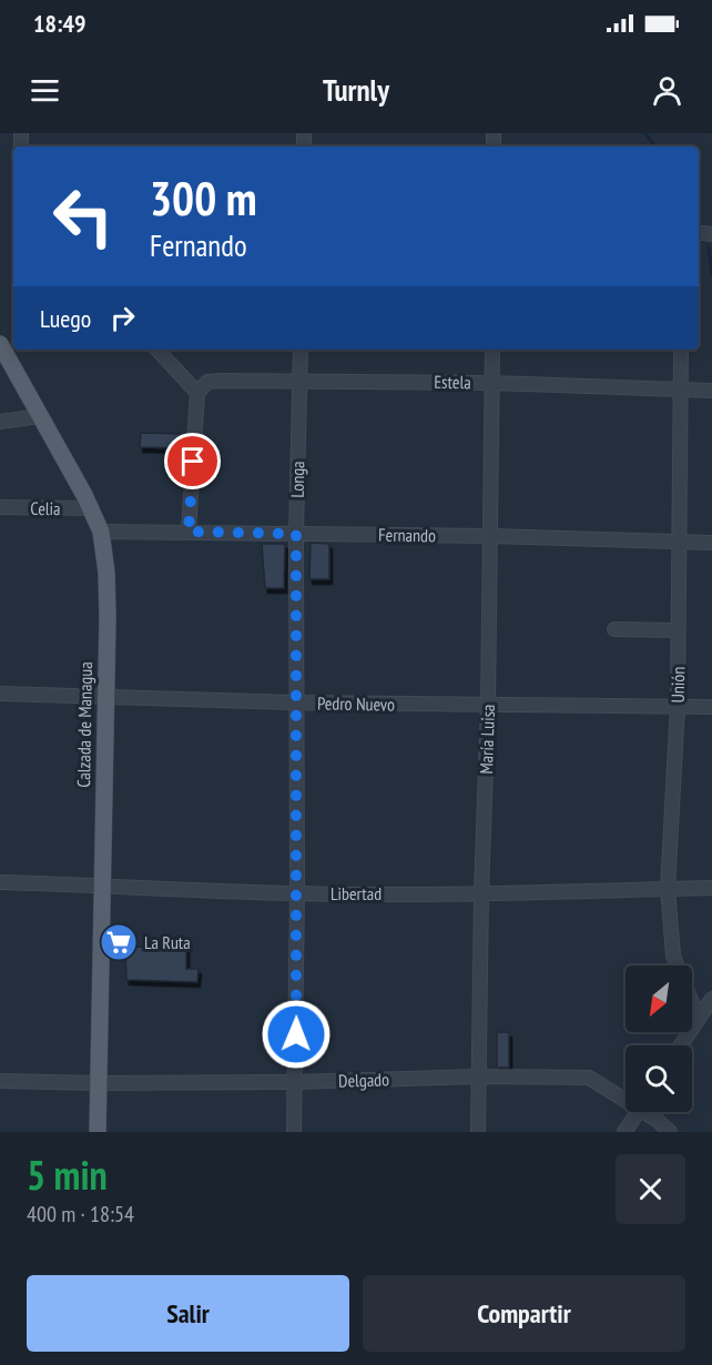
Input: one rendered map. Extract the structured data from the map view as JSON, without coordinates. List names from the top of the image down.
{
  "streets": {
    "main road": ["Calzada de Managua"],
    "street": [
      "Estela",
      "Longa",
      "Celia",
      "Fernando",
      "Unión",
      "Pedro Nuevo",
      "María Luisa",
      "Libertad",
      "Delgado"
    ]
  },
  "crossings": [
    ["Estela", "Longa"],
    ["Estela", "Unión"],
    ["Estela", "María Luisa"],
    ["Longa", "Fernando"],
    ["Longa", "Pedro Nuevo"],
    ["Longa", "Libertad"],
    ["Longa", "Delgado"],
    ["Celia", "Calzada de Managua"],
    ["Fernando", "Unión"],
    ["Fernando", "Calzada de Managua"],
    ["Fernando", "María Luisa"],
    ["Unión", "Pedro Nuevo"],
    ["Unión", "Libertad"],
    ["Pedro Nuevo", "Calzada de Managua"],
    ["Pedro Nuevo", "María Luisa"],
    ["Calzada de Managua", "Libertad"],
    ["Calzada de Managua", "Delgado"],
    ["María Luisa", "Libertad"],
    ["María Luisa", "Delgado"]
  ],
  "places": {
    "supermarket": ["La Ruta"]
  },
  "north": "bottom left",
  "page": {
    "status": "18:49",
    "header": "Turnly",
    "turn": ["300 m", "Fernando"],
    "then": "Luego",
    "heading": ["5 min", "400 m · 18:54"],
    "buttons": ["Salir", "Compartir"]
  }
}
